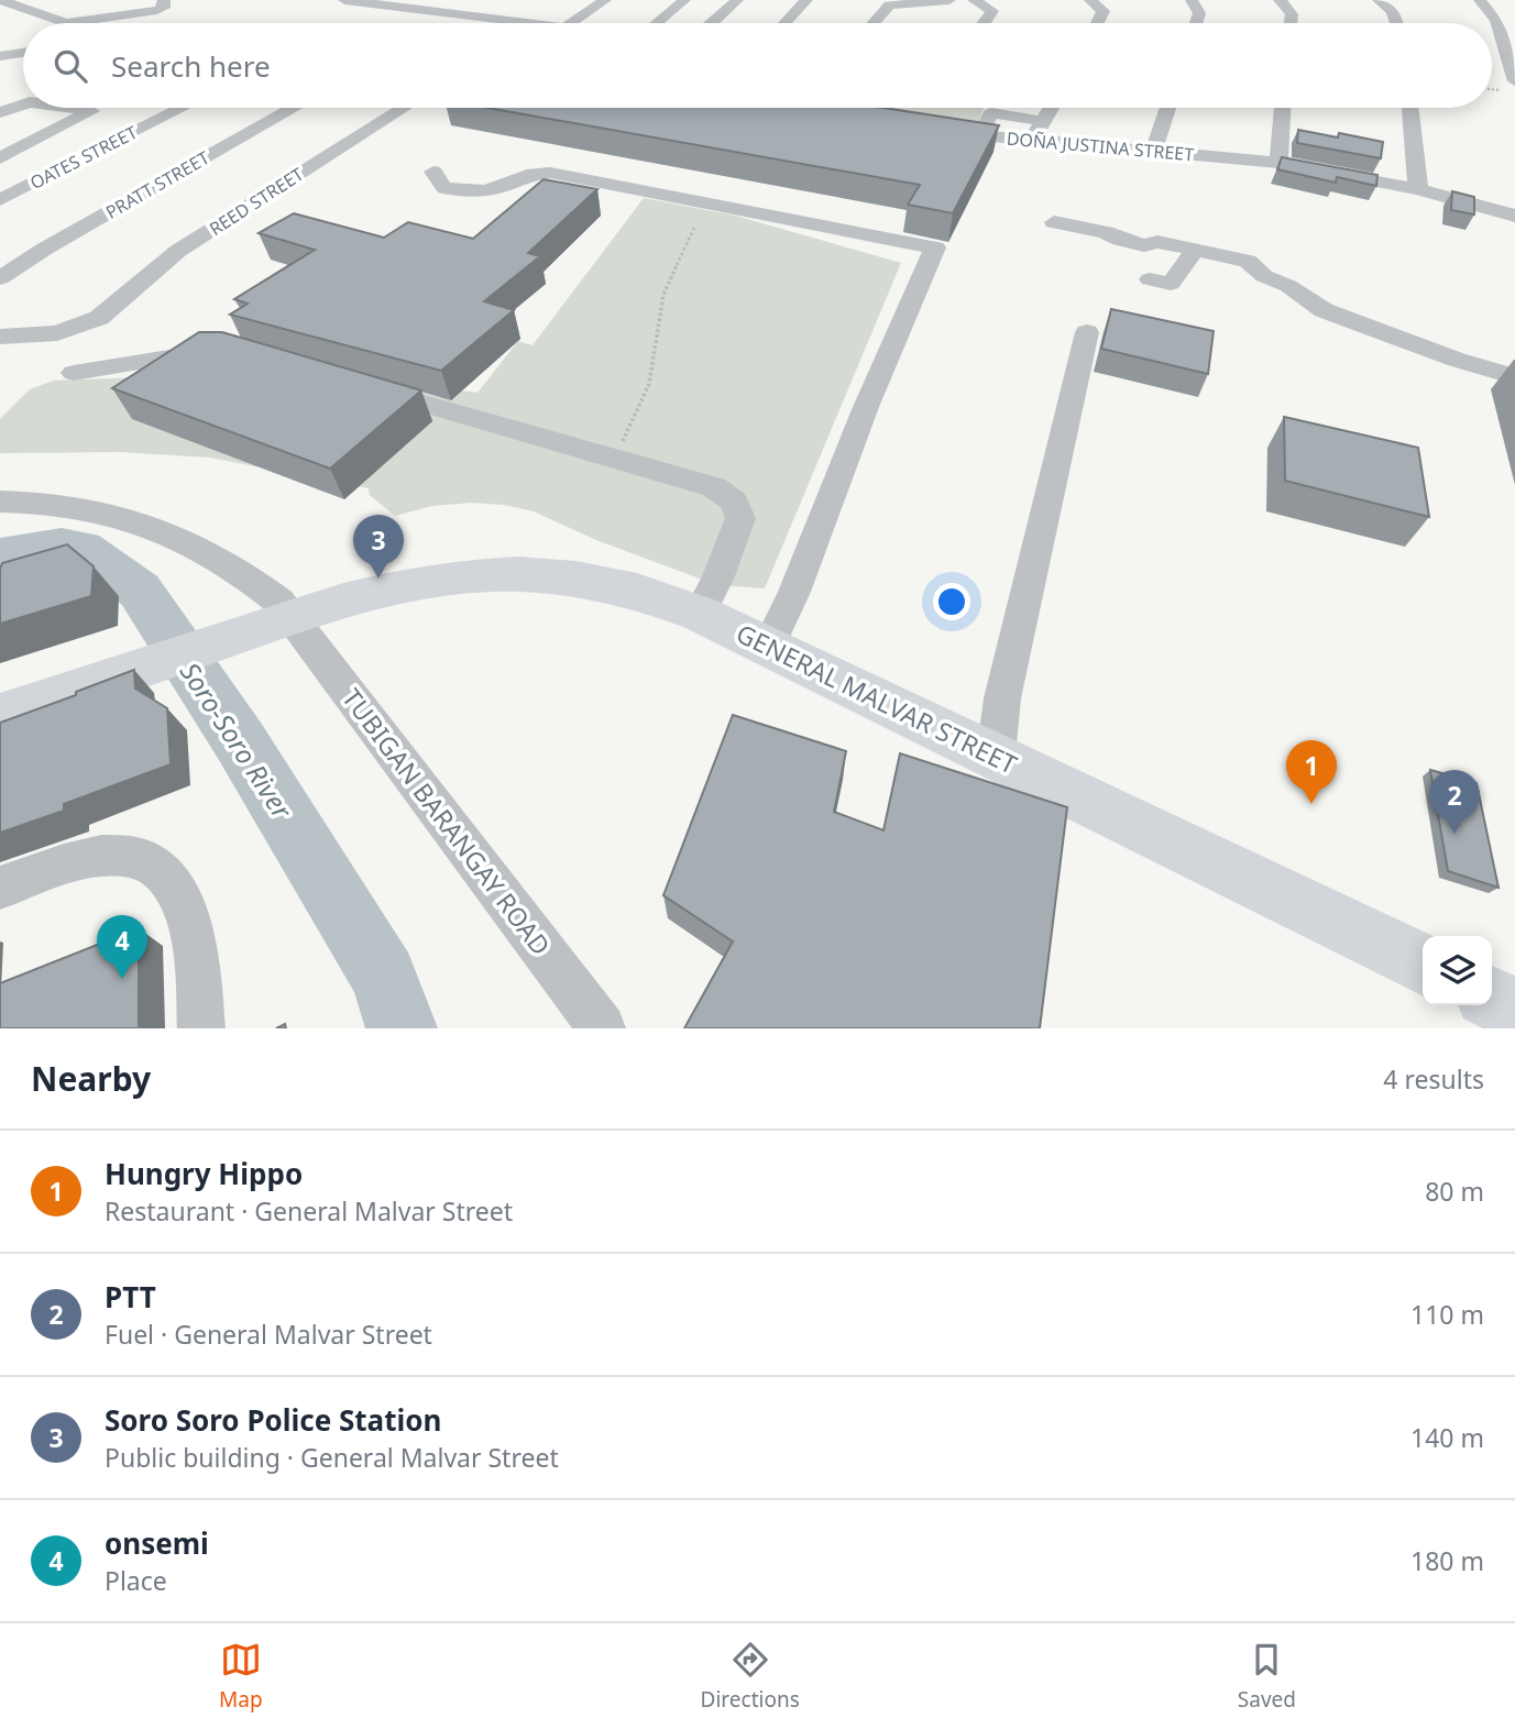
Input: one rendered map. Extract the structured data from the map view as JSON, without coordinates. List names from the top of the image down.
{
  "streets": {
    "highway": ["GENERAL MALVAR STREET"],
    "street": [
      "DOÑA JUSTINA STREET",
      "OATES STREET",
      "PRATT STREET",
      "REED STREET",
      "TUBIGAN BARANGAY ROAD"
    ]
  },
  "crossings": [
    ["GENERAL MALVAR STREET", "TUBIGAN BARANGAY ROAD"]
  ],
  "water": ["Soro-Soro River"],
  "page": {
    "search": "Search here",
    "pins": [
      "3",
      "1",
      "2",
      "4"
    ],
    "heading": ["Nearby", "4 results"],
    "list": [
      {
        "mark": "1",
        "name": "Hungry Hippo",
        "note": "Restaurant · General Malvar Street",
        "value": "80 m"
      },
      {
        "mark": "2",
        "name": "PTT",
        "note": "Fuel · General Malvar Street",
        "value": "110 m"
      },
      {
        "mark": "3",
        "name": "Soro Soro Police Station",
        "note": "Public building · General Malvar Street",
        "value": "140 m"
      },
      {
        "mark": "4",
        "name": "onsemi",
        "note": "Place",
        "value": "180 m"
      }
    ],
    "nav": ["Map", "Directions", "Saved"]
  }
}
